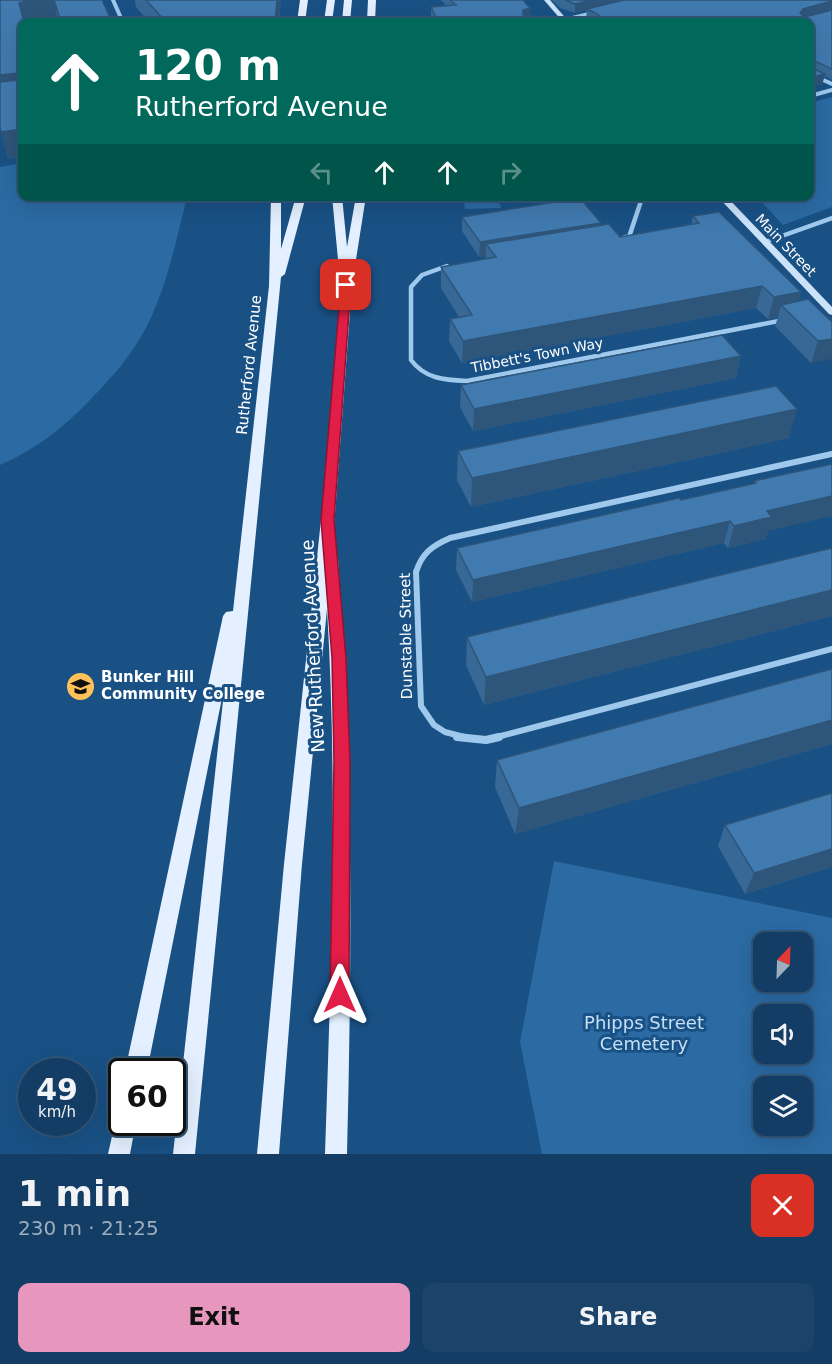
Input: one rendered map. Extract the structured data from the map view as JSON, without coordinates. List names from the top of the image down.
{
  "streets": {
    "main road": ["Main Street", "Rutherford Avenue", "New Rutherford Avenue"],
    "street": ["Tibbett's Town Way", "Dunstable Street"]
  },
  "parks": ["Phipps Street Cemetery"],
  "places": {
    "school or university": ["Bunker Hill Community College"]
  },
  "north": "top right",
  "page": {
    "turn": ["120 m", "Rutherford Avenue"],
    "speed": "49 km/h",
    "limit": "60",
    "heading": ["1 min", "230 m · 21:25"],
    "buttons": ["Exit", "Share"]
  }
}
